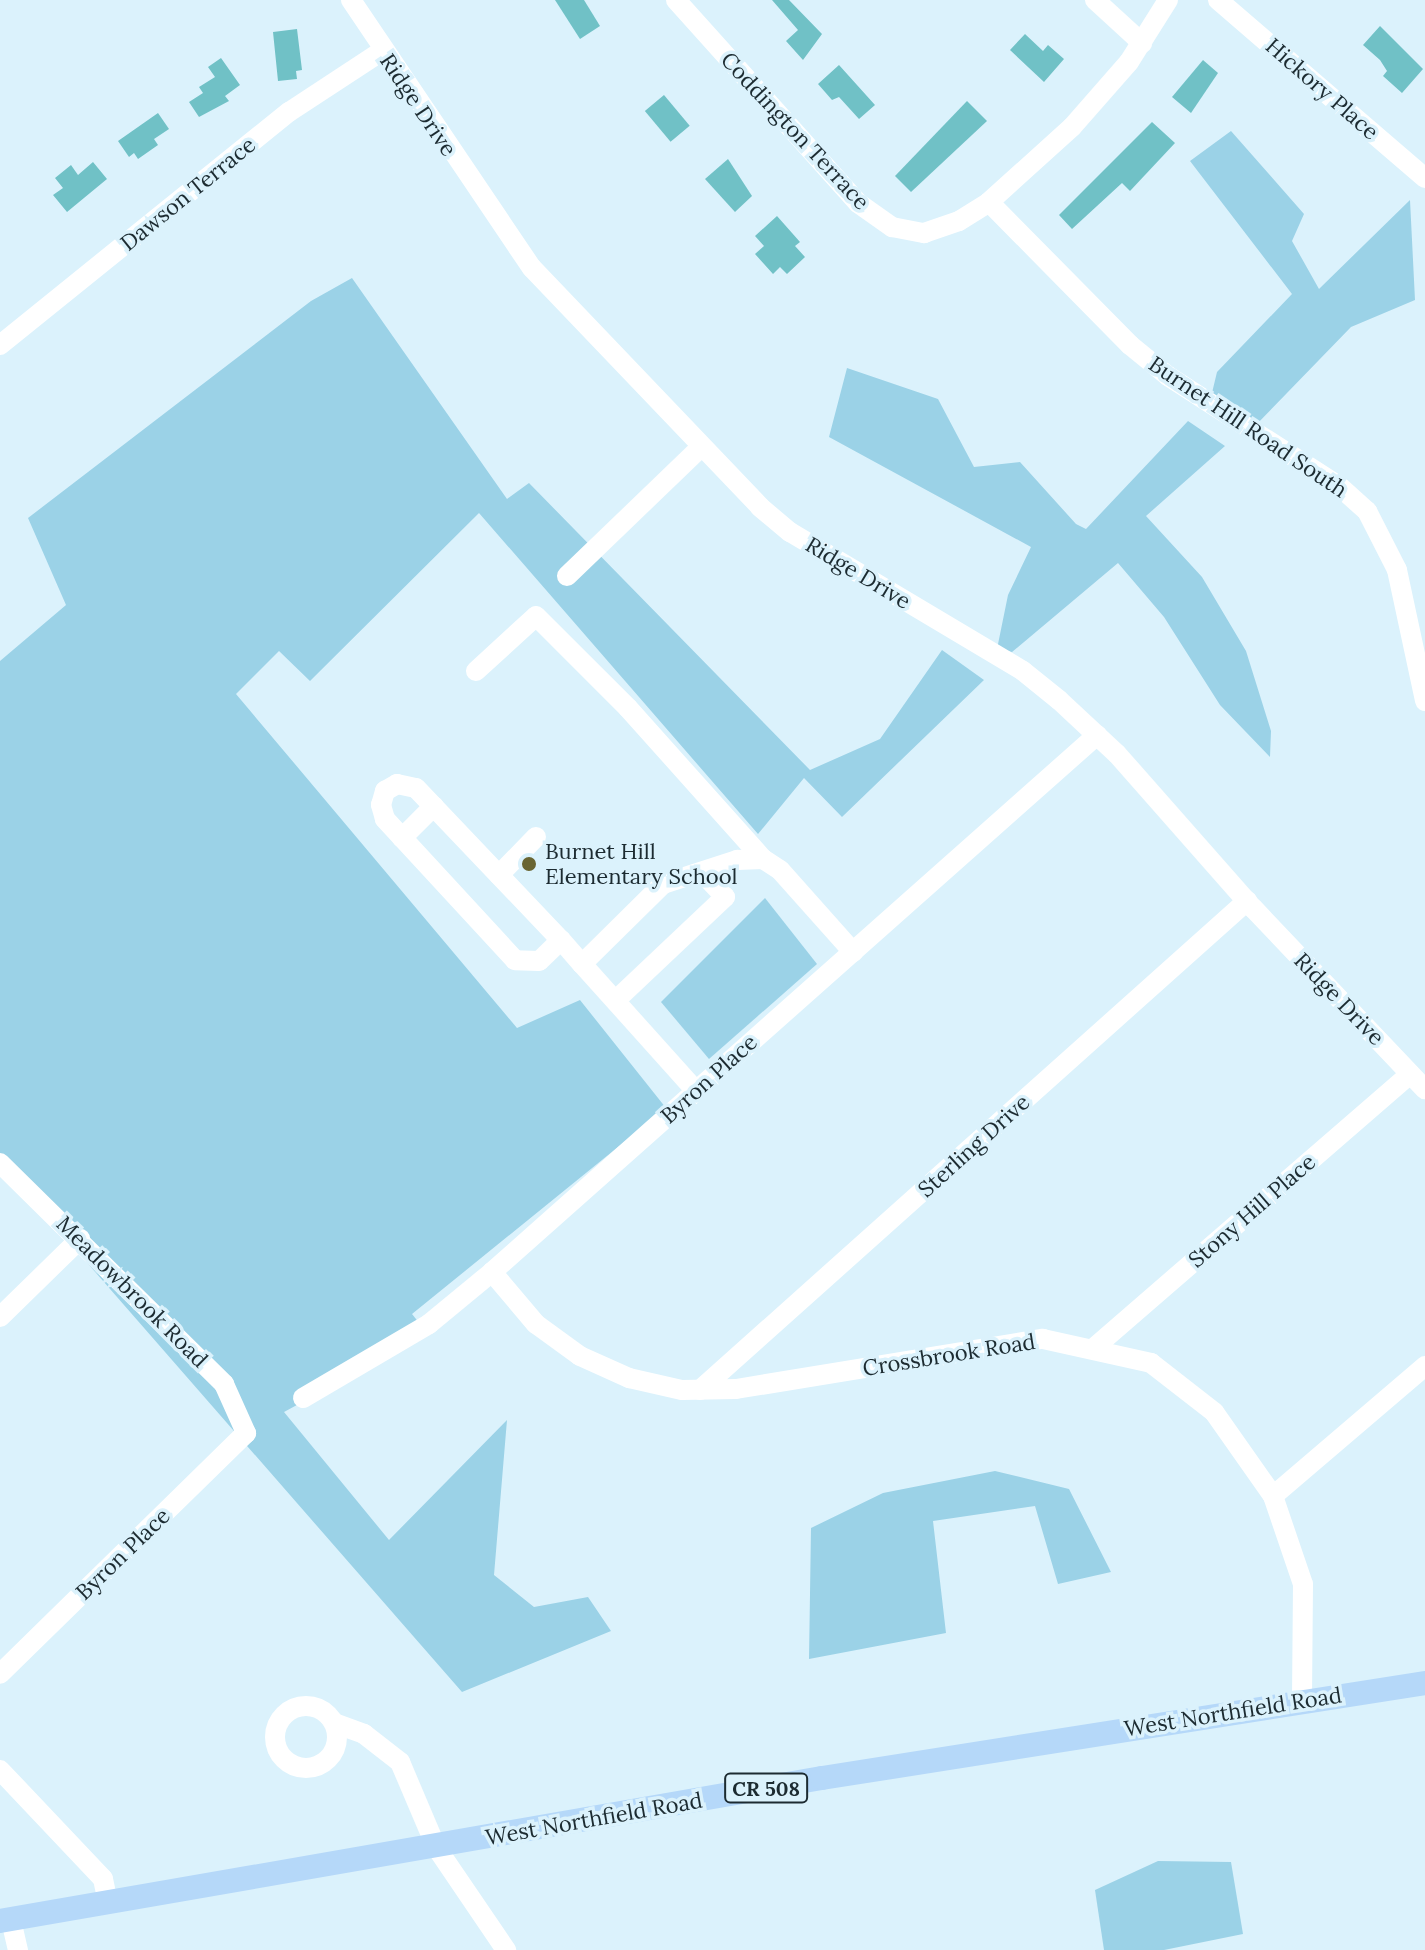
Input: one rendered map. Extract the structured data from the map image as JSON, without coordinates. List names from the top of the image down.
{
  "streets": {
    "main road": ["West Northfield Road", "CR 508"],
    "street": [
      "Hickory Place",
      "Ridge Drive",
      "Coddington Terrace",
      "Dawson Terrace",
      "Burnet Hill Road South",
      "Byron Place",
      "Sterling Drive",
      "Stony Hill Place",
      "Meadowbrook Road",
      "Crossbrook Road"
    ]
  },
  "crossings": [
    ["Ridge Drive", "Dawson Terrace"],
    ["Ridge Drive", "Byron Place"],
    ["Ridge Drive", "Sterling Drive"],
    ["Ridge Drive", "Stony Hill Place"],
    ["Coddington Terrace", "Burnet Hill Road South"],
    ["Byron Place", "Meadowbrook Road"],
    ["Byron Place", "Crossbrook Road"],
    ["Sterling Drive", "Crossbrook Road"],
    ["Stony Hill Place", "Crossbrook Road"],
    ["Crossbrook Road", "West Northfield Road"]
  ],
  "places": ["Burnet Hill Elementary School"]
}
